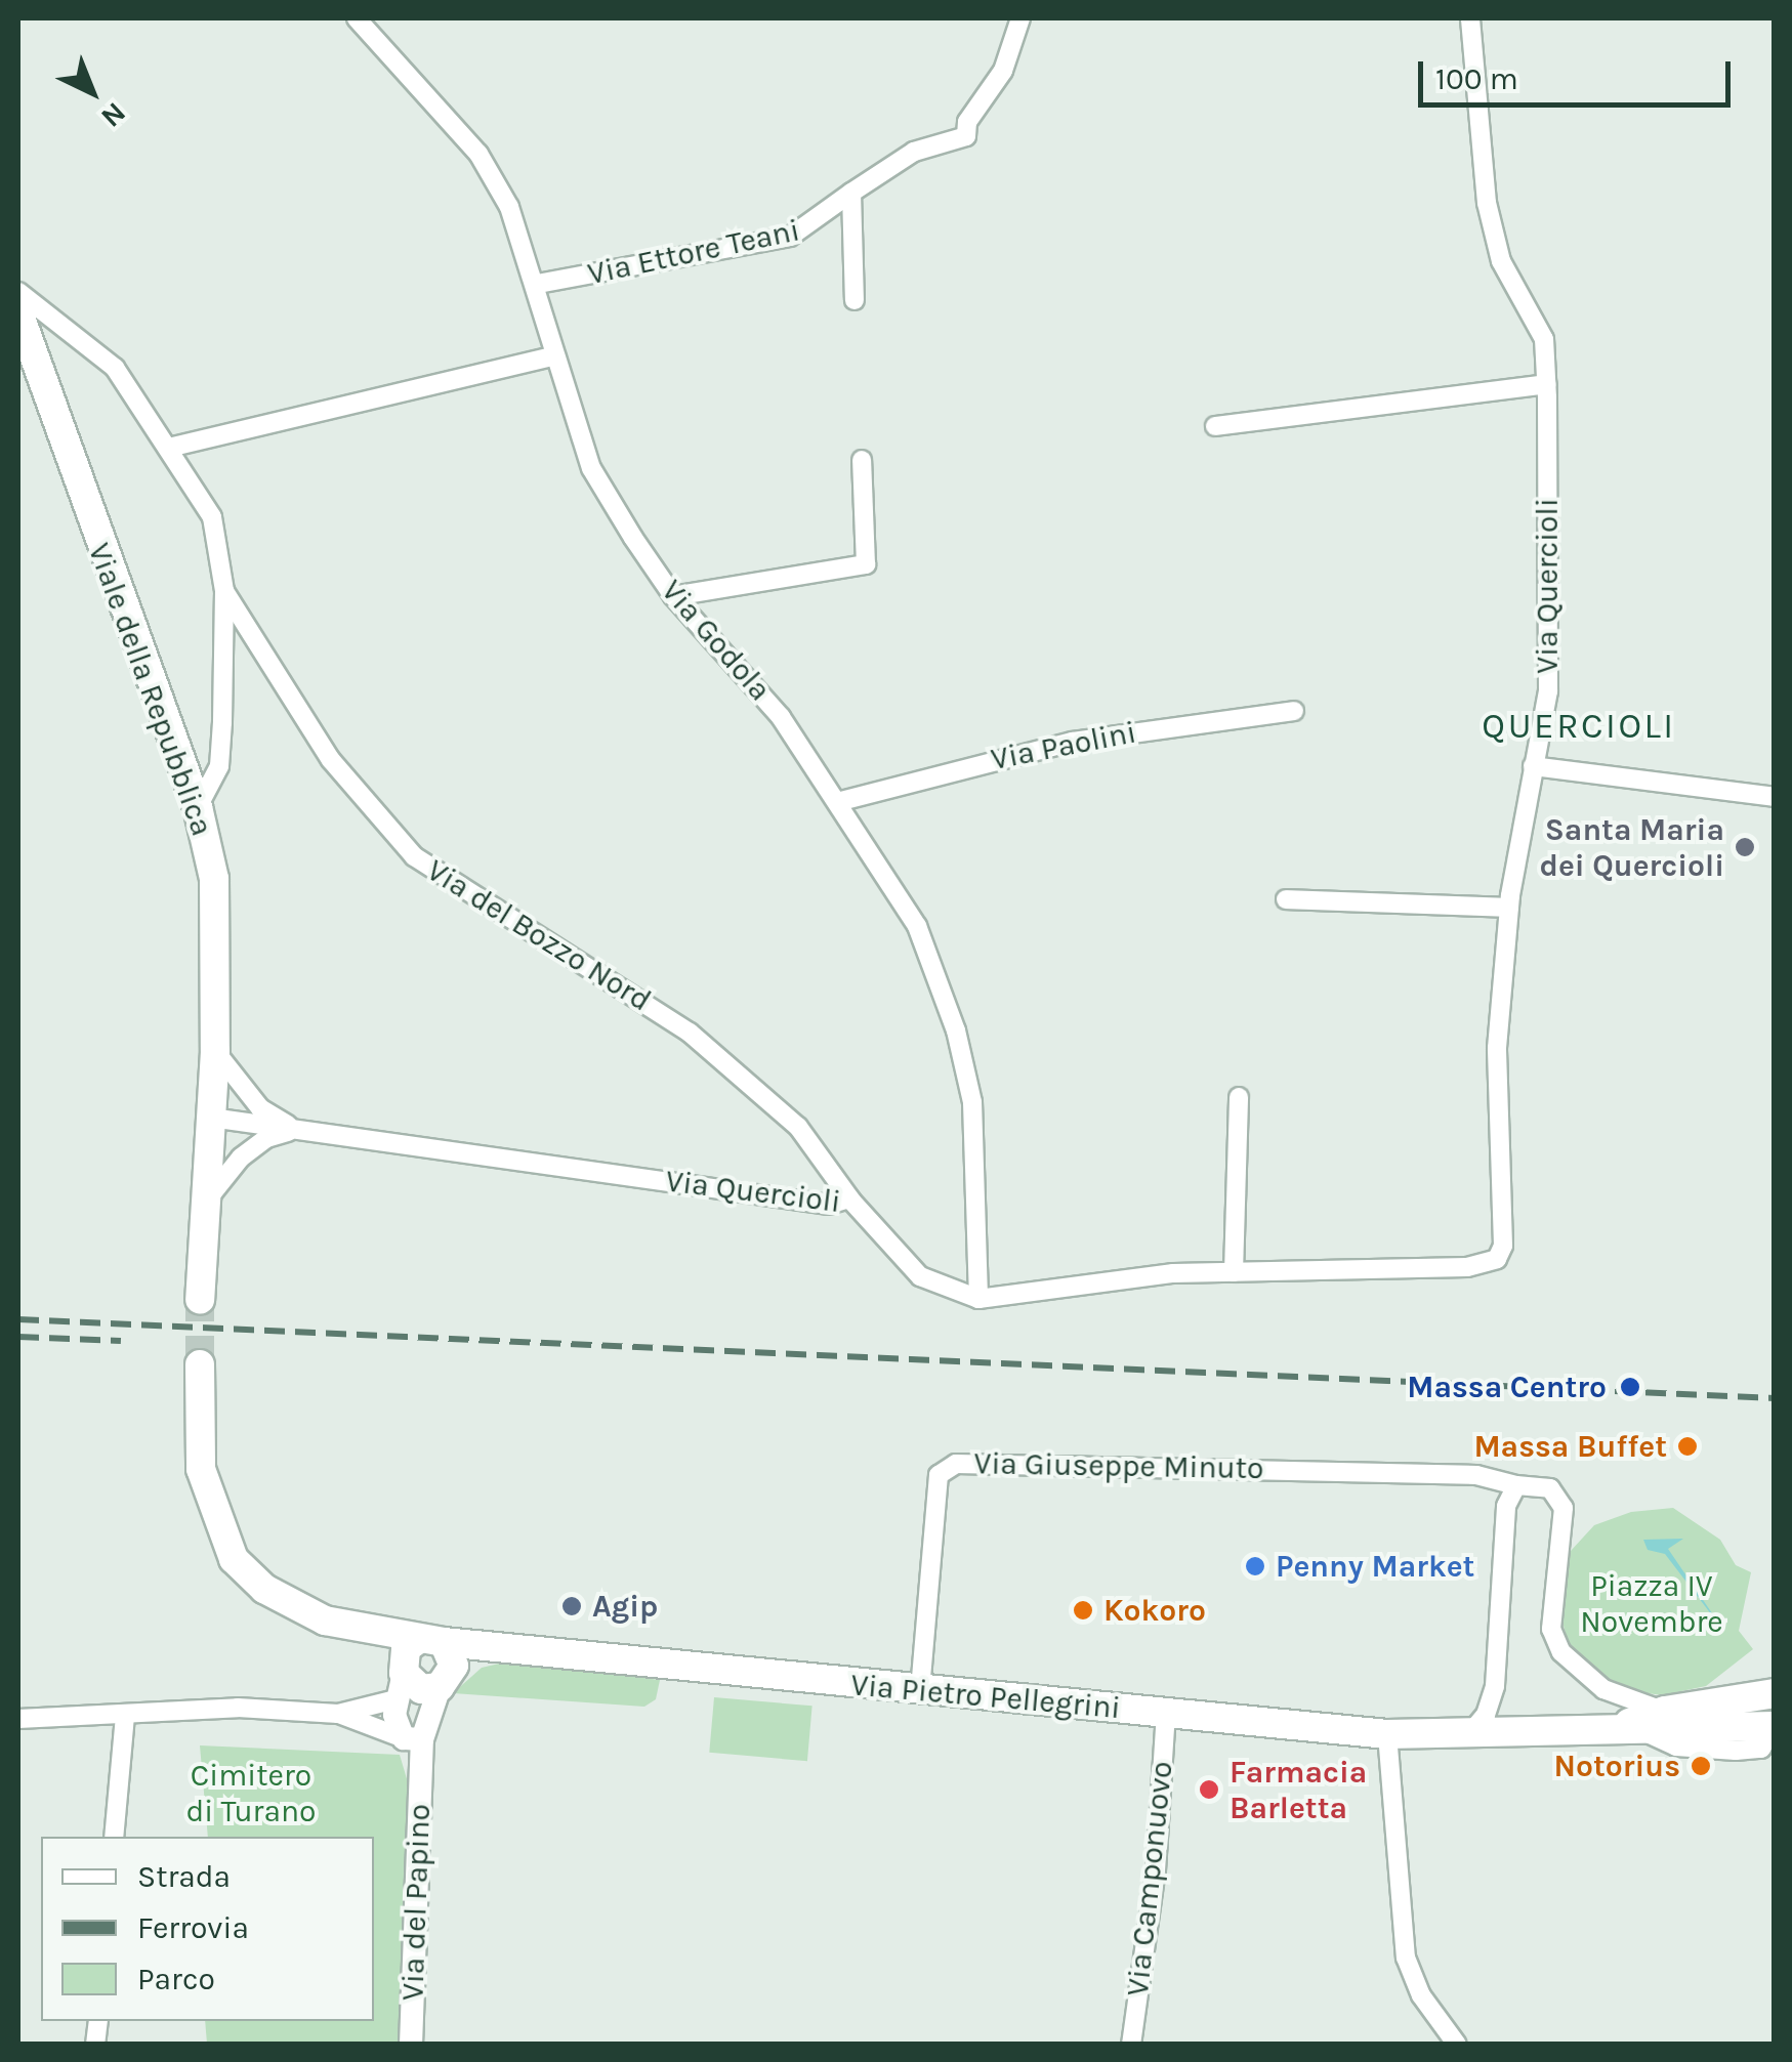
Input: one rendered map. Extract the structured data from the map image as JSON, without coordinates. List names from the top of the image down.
{
  "streets": {
    "main road": ["Viale della Repubblica", "Via Pietro Pellegrini"],
    "street": [
      "Via Ettore Teani",
      "Via Quercioli",
      "Via Godola",
      "Via Paolini",
      "Via del Bozzo Nord",
      "Via Giuseppe Minuto",
      "Via Camponuovo",
      "Via del Papino"
    ]
  },
  "crossings": [
    ["Via Ettore Teani", "Via Godola"],
    ["Via Quercioli", "Via Godola"],
    ["Via Quercioli", "Viale della Repubblica"],
    ["Via Quercioli", "Via del Bozzo Nord"],
    ["Via Godola", "Via Paolini"],
    ["Via Giuseppe Minuto", "Via Pietro Pellegrini"],
    ["Via Pietro Pellegrini", "Via Camponuovo"]
  ],
  "districts": ["QUERCIOLI"],
  "parks": ["Piazza IV Novembre", "Cimitero di Turano"],
  "places": [
    "Santa Maria dei Quercioli",
    "Massa Centro",
    "Massa Buffet",
    "Penny Market",
    "Agip",
    "Kokoro",
    "Notorius",
    "Farmacia Barletta"
  ],
  "legend": ["Strada", "Ferrovia", "Parco"],
  "scale_bar": "100 m",
  "north": "bottom right"
}
